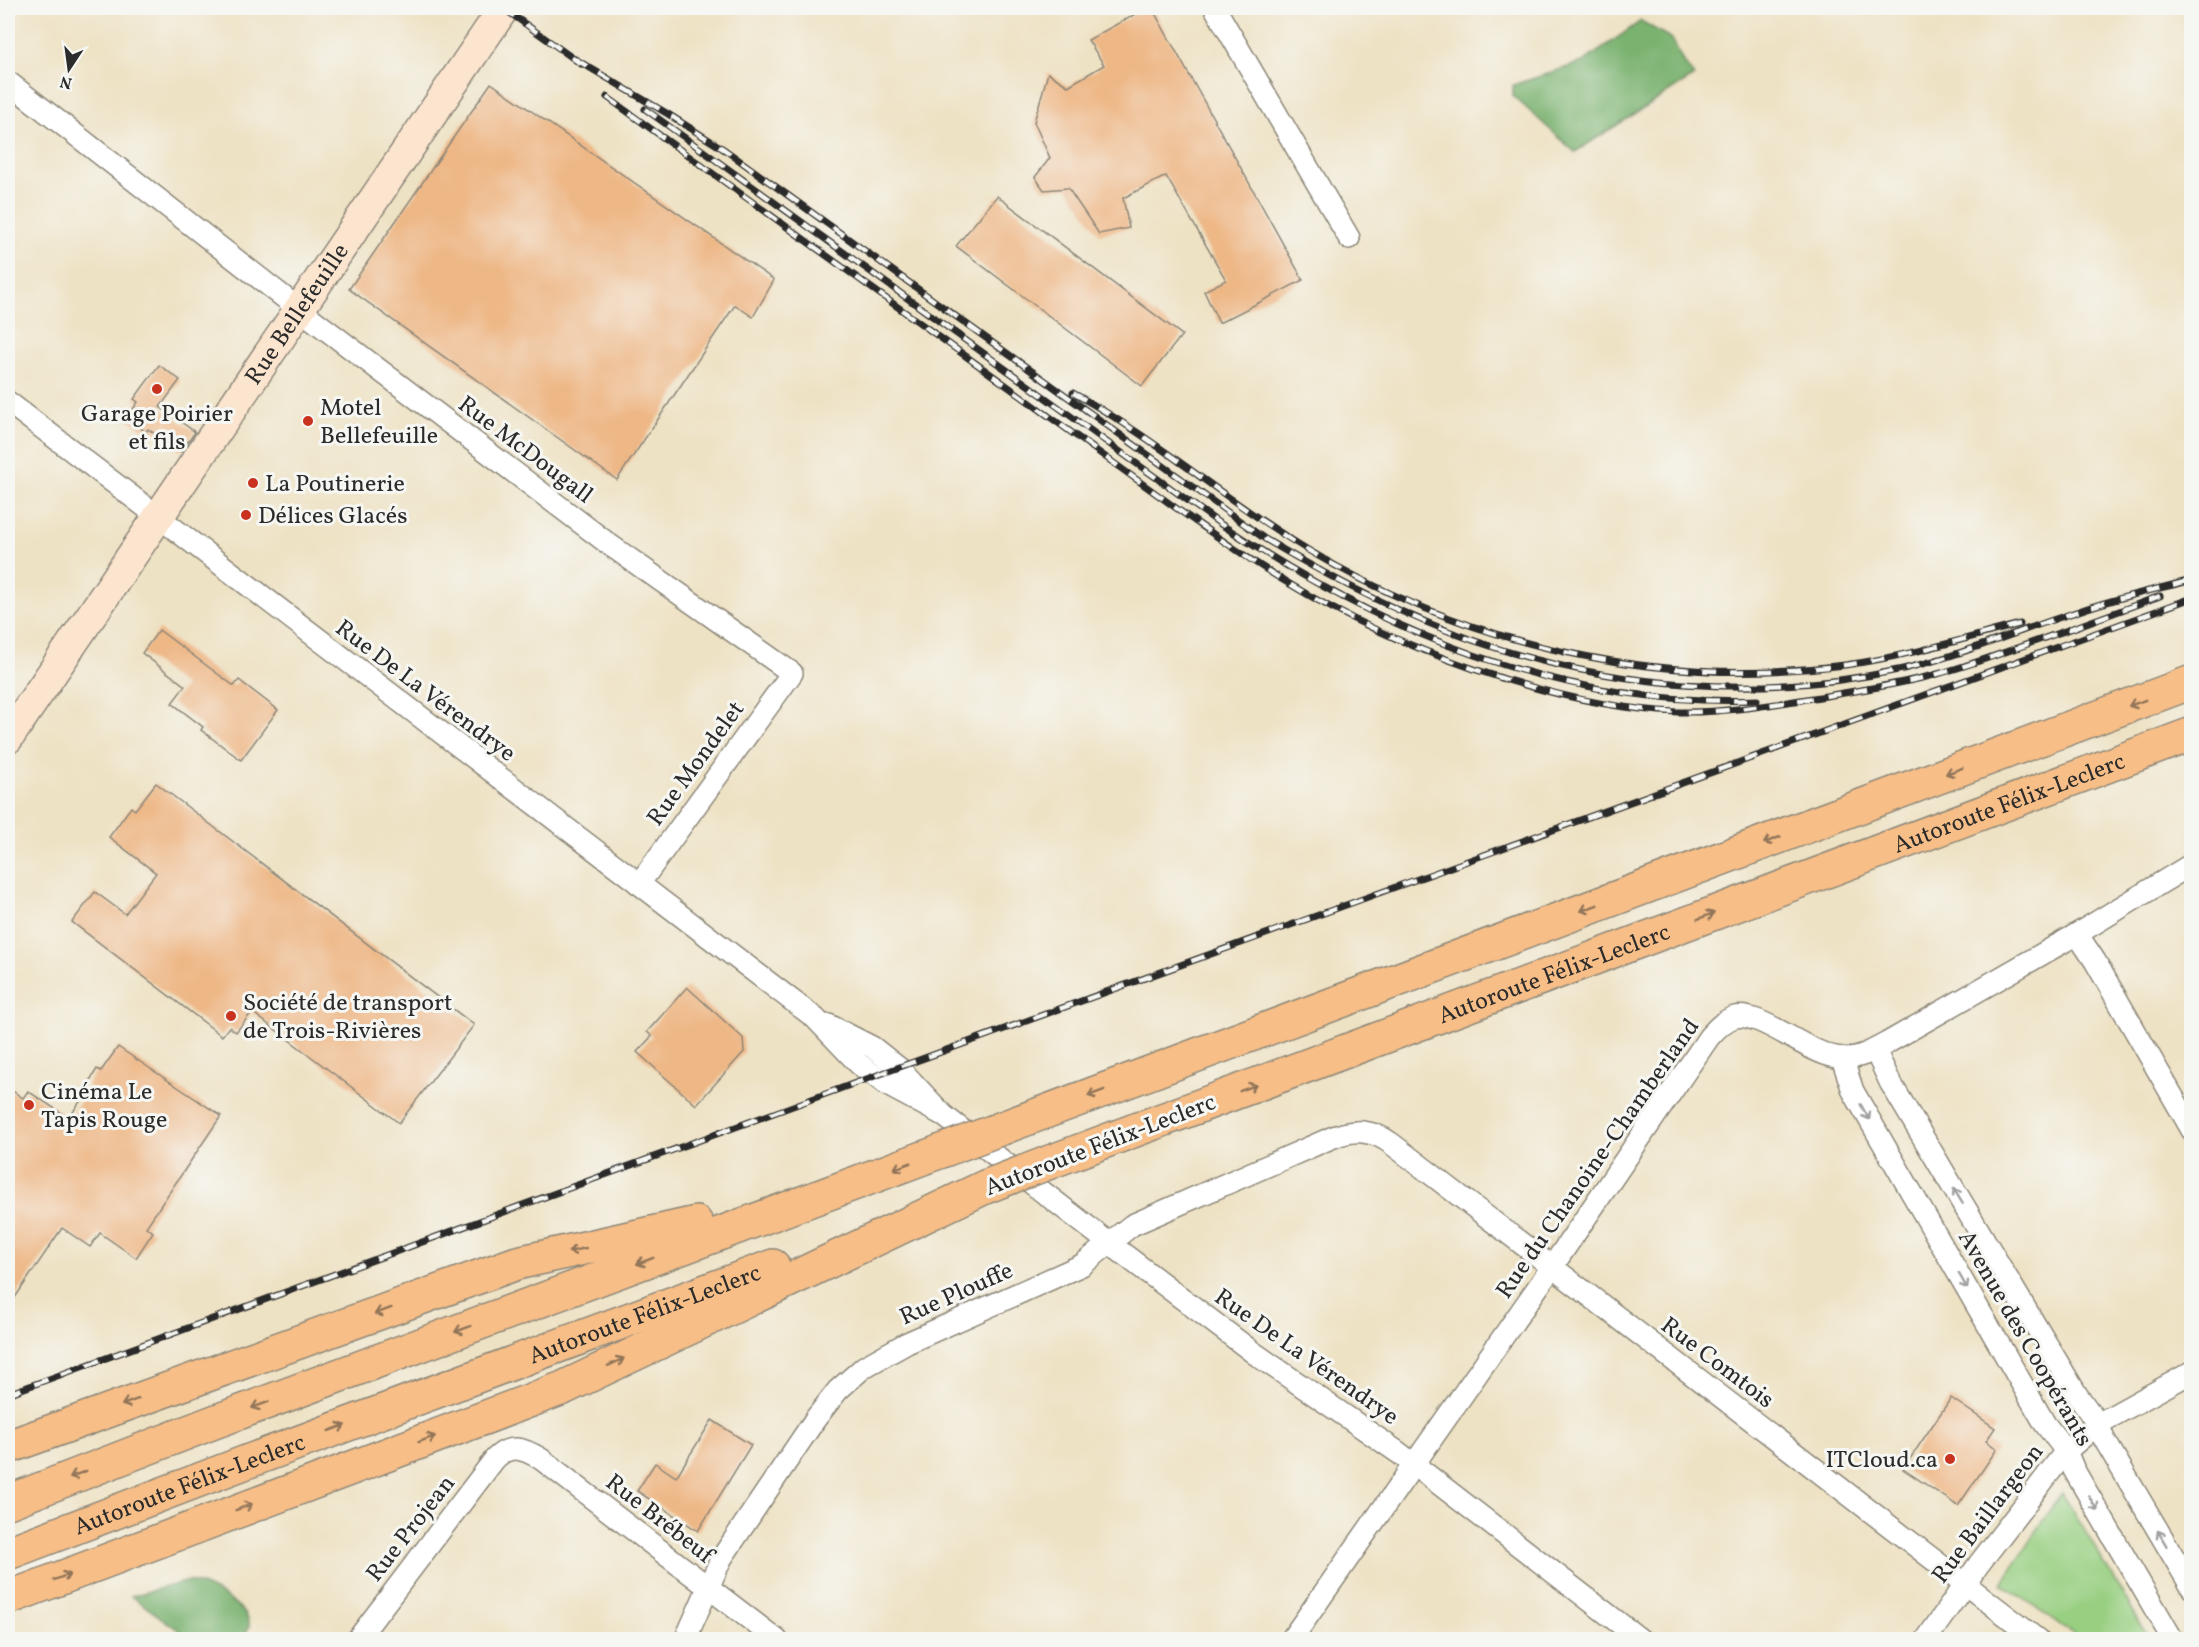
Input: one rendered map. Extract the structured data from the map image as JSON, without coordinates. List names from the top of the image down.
{
  "streets": {
    "highway": ["Autoroute Félix-Leclerc"],
    "main road": ["Rue Bellefeuille"],
    "street": [
      "Rue McDougall",
      "Rue De La Vérendrye",
      "Rue Mondelet",
      "Rue du Chanoine-Chamberland",
      "Rue Plouffe",
      "Avenue des Coopérants",
      "Rue Comtois",
      "Rue Baillargeon",
      "Rue Brébeuf",
      "Rue Projean"
    ]
  },
  "crossings": [
    ["Rue Bellefeuille", "Rue McDougall"],
    ["Rue Bellefeuille", "Rue De La Vérendrye"],
    ["Rue McDougall", "Rue Mondelet"],
    ["Rue De La Vérendrye", "Rue Mondelet"],
    ["Rue De La Vérendrye", "Rue du Chanoine-Chamberland"],
    ["Rue De La Vérendrye", "Rue Plouffe"],
    ["Rue du Chanoine-Chamberland", "Avenue des Coopérants"],
    ["Rue du Chanoine-Chamberland", "Rue Comtois"],
    ["Rue Plouffe", "Rue Comtois"],
    ["Rue Plouffe", "Rue Brébeuf"],
    ["Avenue des Coopérants", "Rue Baillargeon"],
    ["Rue Comtois", "Rue Baillargeon"],
    ["Rue Brébeuf", "Rue Projean"]
  ],
  "places": [
    "Garage Poirier et fils",
    "Motel Bellefeuille",
    "La Poutinerie",
    "Délices Glacés",
    "Société de transport de Trois-Rivières",
    "Cinéma Le Tapis Rouge",
    "ITCloud.ca"
  ],
  "north": "bottom"
}
